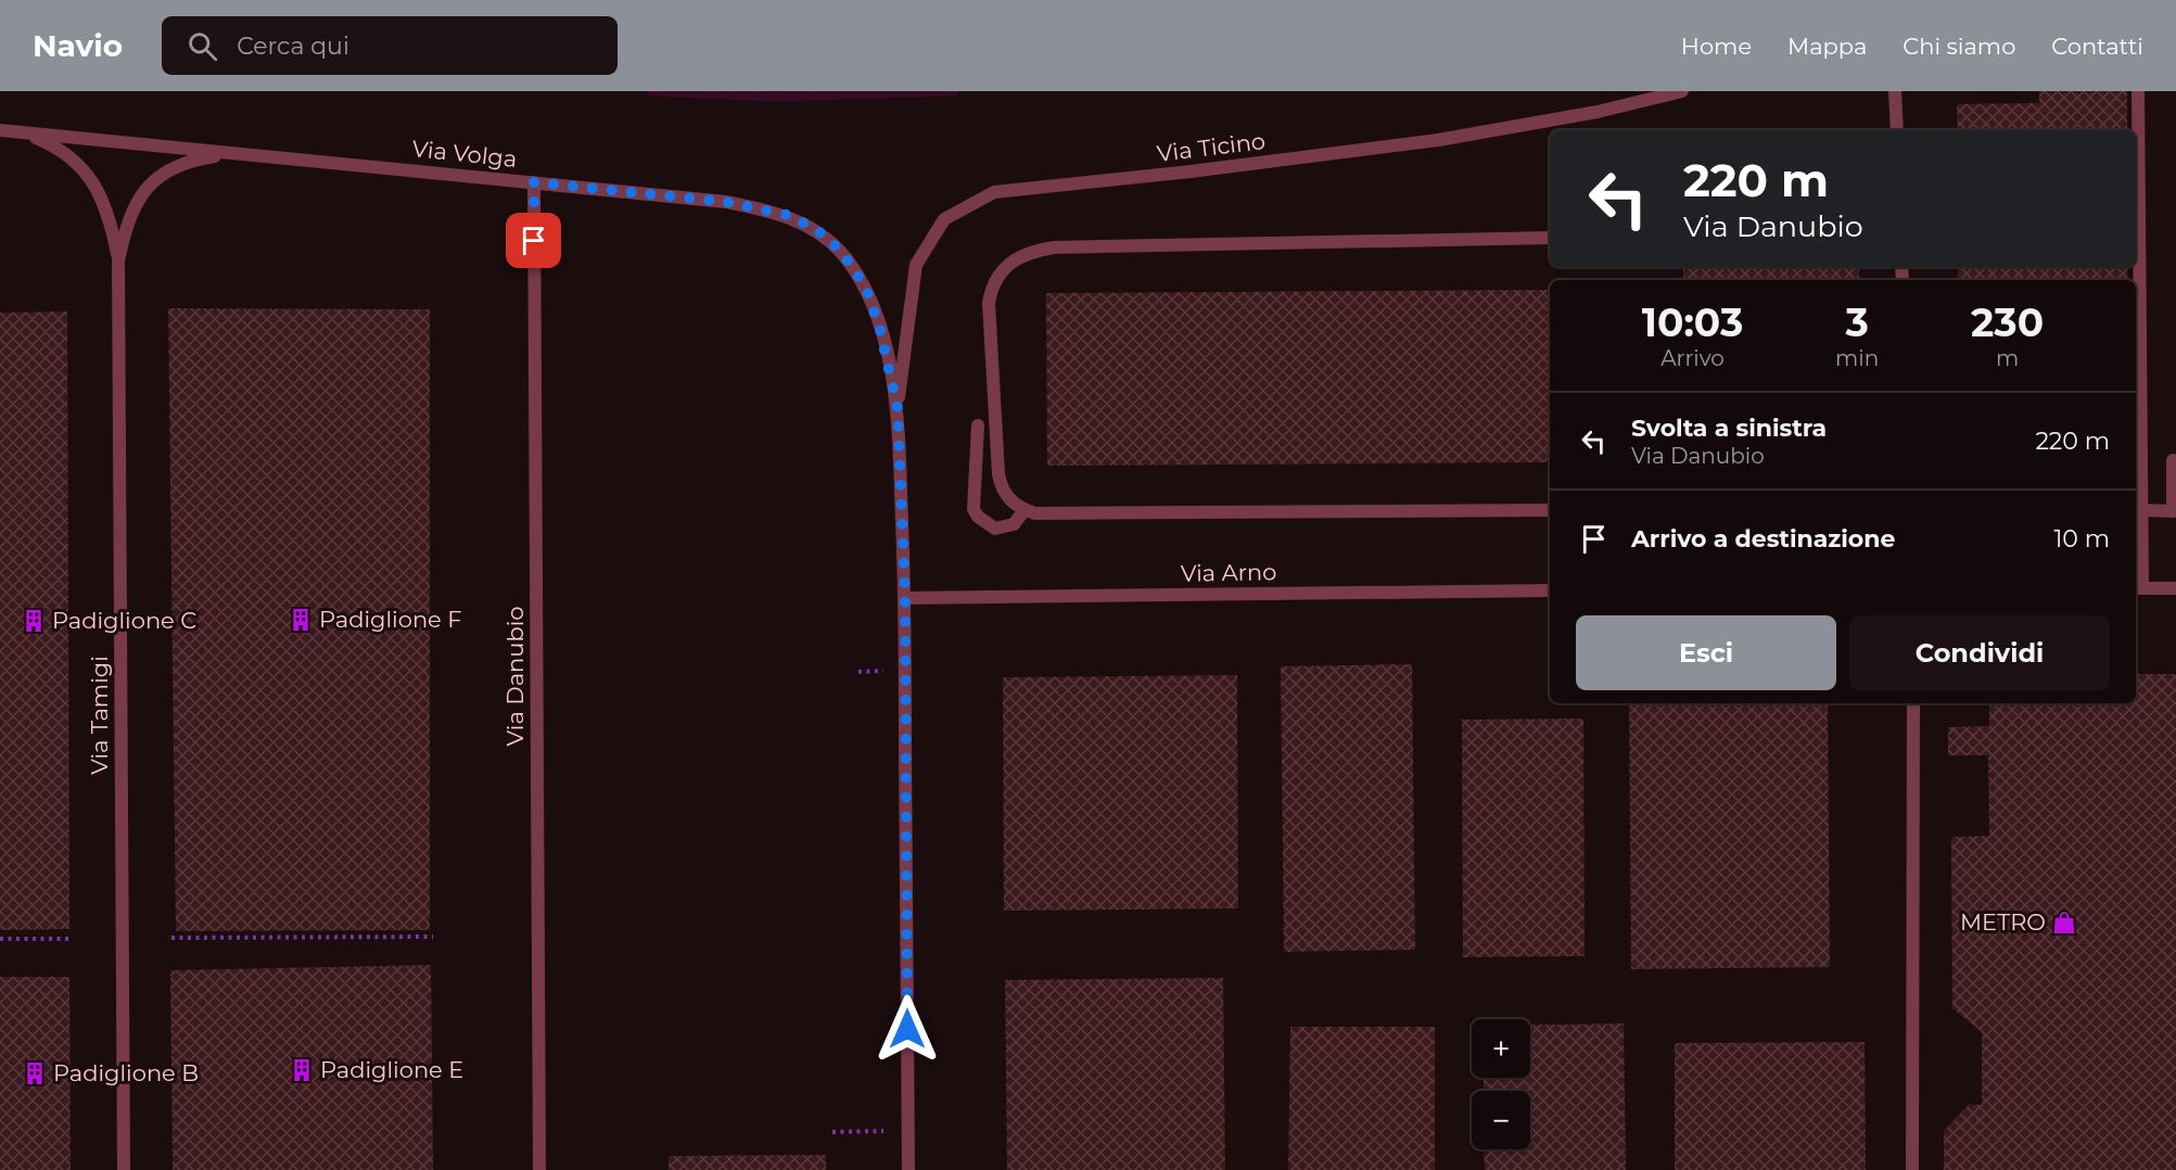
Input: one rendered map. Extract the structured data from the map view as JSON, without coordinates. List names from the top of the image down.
{
  "streets": {
    "street": [
      "Via Ticino",
      "Via Volga",
      "Via Arno",
      "Via Danubio",
      "Via Tamigi"
    ]
  },
  "crossings": [
    ["Via Ticino", "Via Volga"],
    ["Via Volga", "Via Arno"],
    ["Via Volga", "Via Danubio"],
    ["Via Volga", "Via Tamigi"]
  ],
  "places": {
    "building": [
      "Padiglione F",
      "Padiglione C",
      "Padiglione E",
      "Padiglione B"
    ],
    "shop": ["METRO"]
  },
  "page": {
    "header": "Navio",
    "search": "Cerca qui",
    "nav": [
      "Home",
      "Mappa",
      "Chi siamo",
      "Contatti"
    ],
    "turn": ["220 m", "Via Danubio"],
    "eta": [
      "10:03",
      "Arrivo",
      "3",
      "min",
      "230",
      "m"
    ],
    "list": [
      {
        "name": "Svolta a sinistra",
        "note": "Via Danubio",
        "value": "220 m"
      },
      {
        "name": "Arrivo a destinazione",
        "value": "10 m"
      }
    ],
    "buttons": ["Esci", "Condividi"],
    "map_buttons": ["+", "−"]
  }
}
